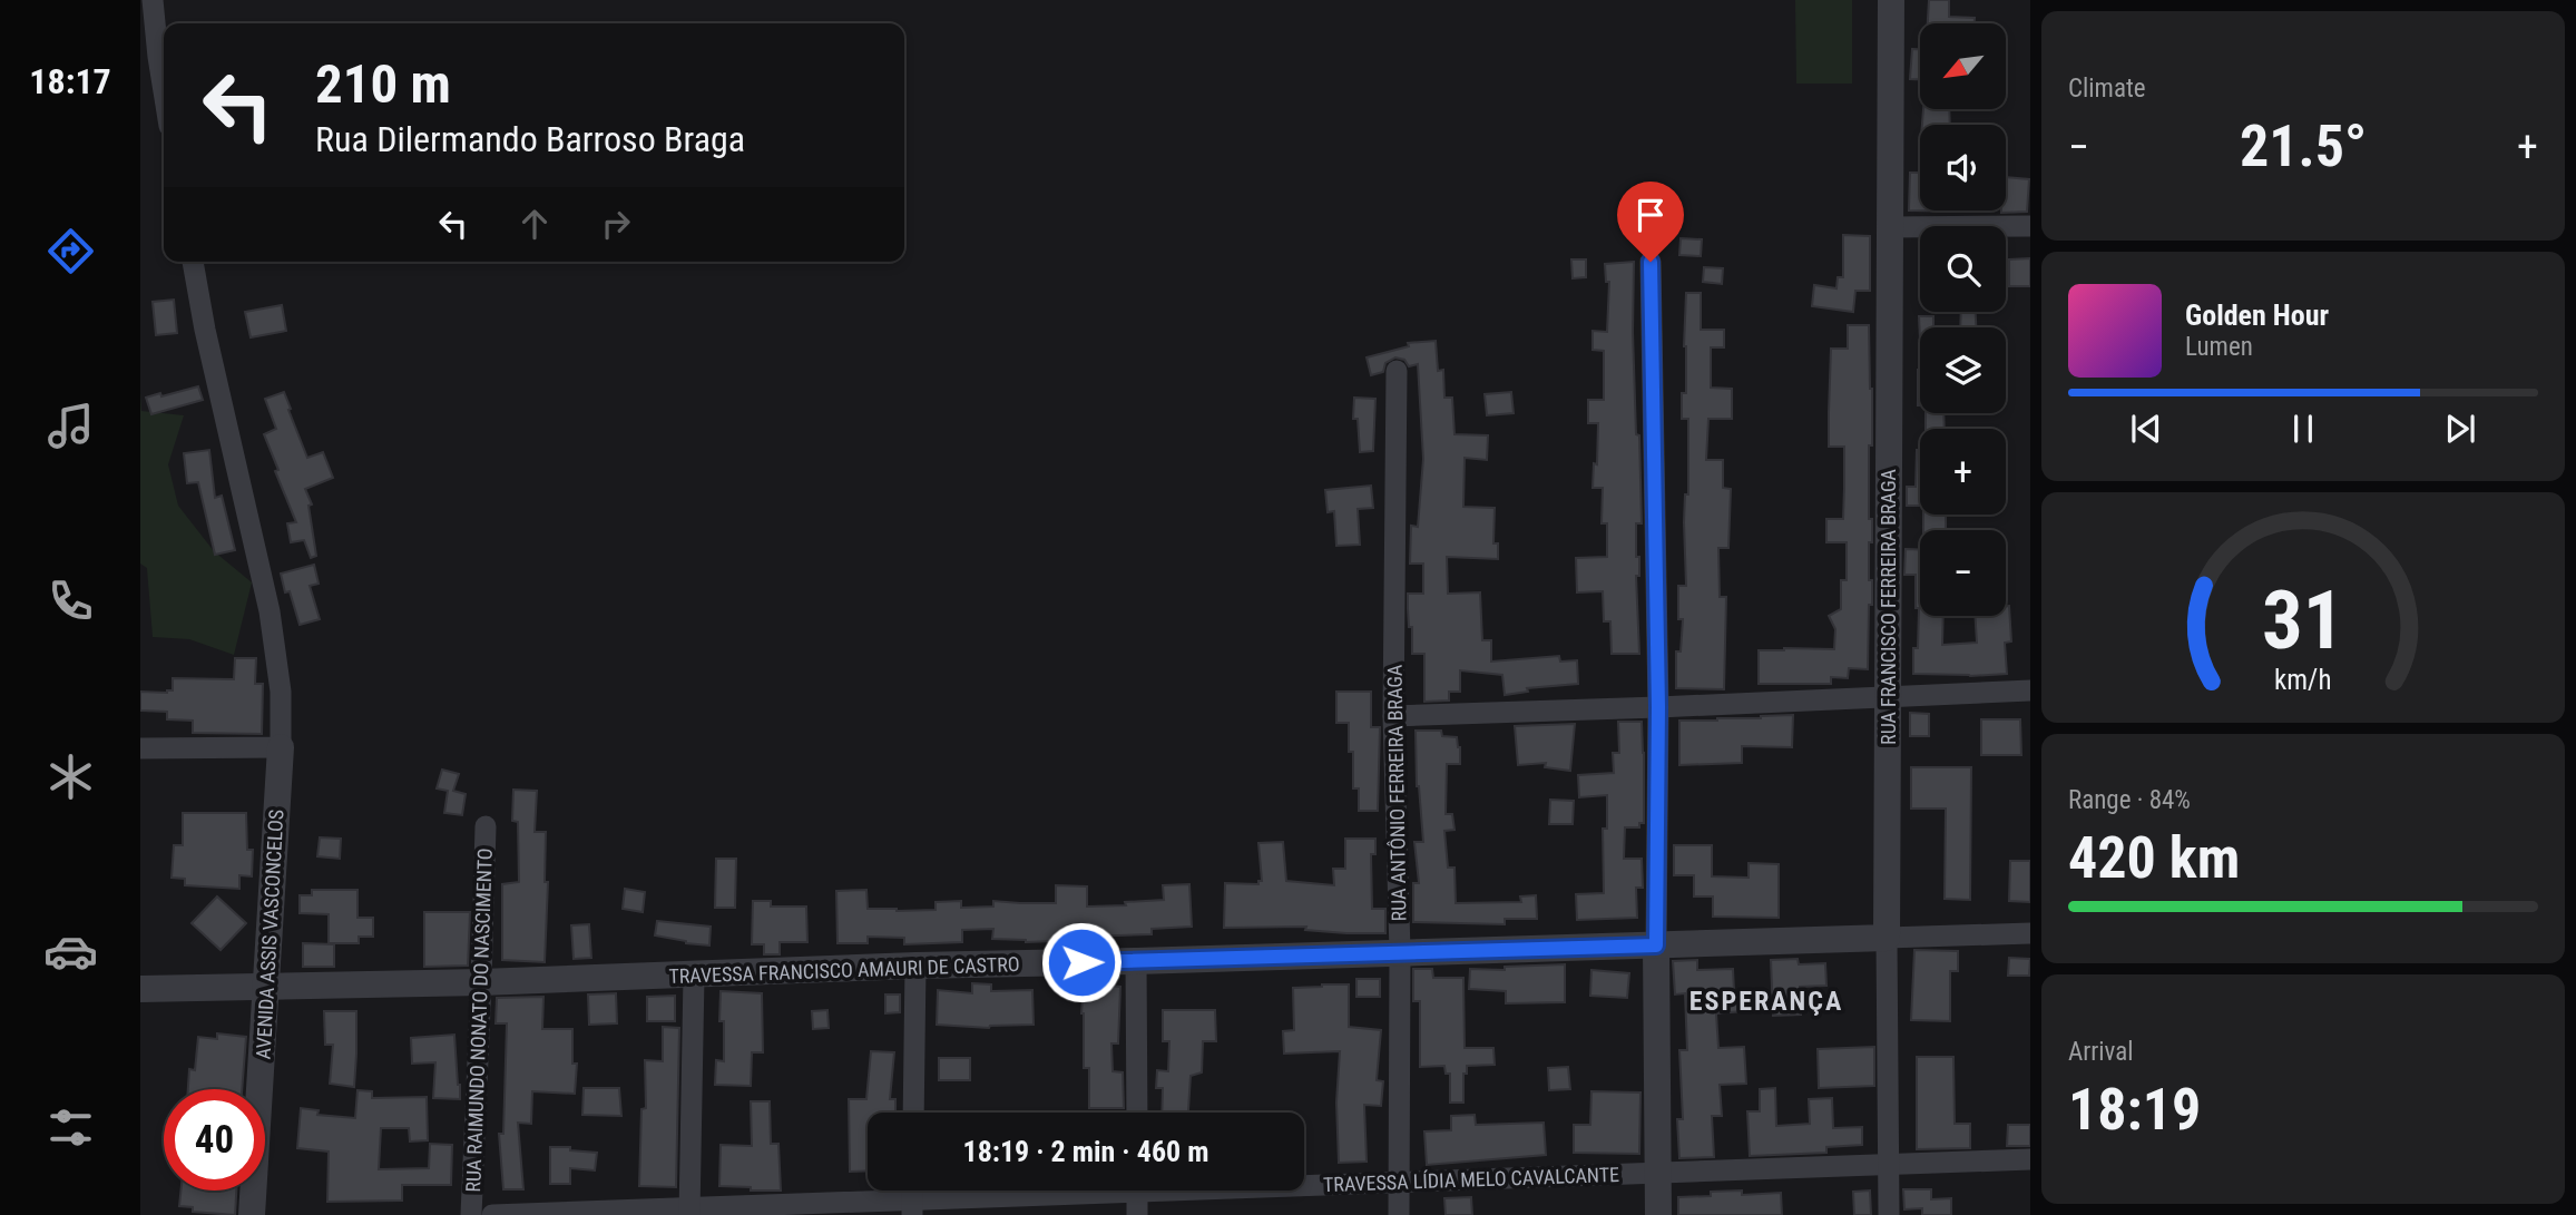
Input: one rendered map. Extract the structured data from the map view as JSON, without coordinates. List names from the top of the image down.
{
  "streets": {
    "street": [
      "RUA FRANCISCO FERREIRA BRAGA",
      "RUA ANTÔNIO FERREIRA BRAGA",
      "AVENIDA ASSIS VASCONCELOS",
      "TRAVESSA FRANCISCO AMAURI DE CASTRO",
      "RUA RAIMUNDO NONATO DO NASCIMENTO",
      "TRAVESSA LÍDIA MELO CAVALCANTE"
    ]
  },
  "crossings": [
    ["RUA FRANCISCO FERREIRA BRAGA", "TRAVESSA FRANCISCO AMAURI DE CASTRO"],
    ["RUA FRANCISCO FERREIRA BRAGA", "TRAVESSA LÍDIA MELO CAVALCANTE"],
    ["RUA ANTÔNIO FERREIRA BRAGA", "TRAVESSA FRANCISCO AMAURI DE CASTRO"],
    ["RUA ANTÔNIO FERREIRA BRAGA", "TRAVESSA LÍDIA MELO CAVALCANTE"],
    ["AVENIDA ASSIS VASCONCELOS", "TRAVESSA FRANCISCO AMAURI DE CASTRO"],
    ["TRAVESSA FRANCISCO AMAURI DE CASTRO", "RUA RAIMUNDO NONATO DO NASCIMENTO"]
  ],
  "districts": ["ESPERANÇA"],
  "north": "bottom left",
  "page": {
    "tabs": "18:17",
    "tile": [
      "Climate",
      ["Range · 84%", "420 km"],
      ["Arrival", "18:19"]
    ],
    "map_buttons": ["+", "−"],
    "turn": ["210 m", "Rua Dilermando Barroso Braga"],
    "heat": ["−", "21.5°", "+"],
    "song": ["Golden Hour", "Lumen"],
    "limit": "40",
    "trip": "18:19 · 2 min · 460 m",
    "gauge": ["31", "km/h"]
  }
}
